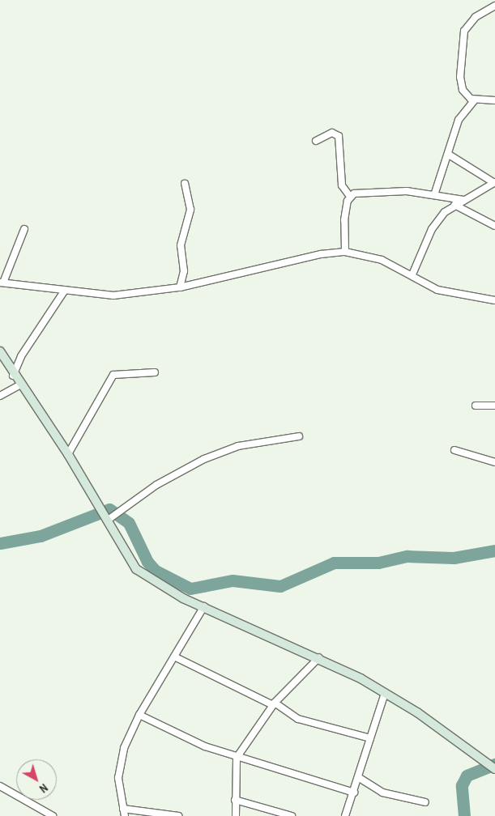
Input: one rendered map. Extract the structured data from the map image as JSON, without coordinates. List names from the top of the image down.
{
  "north": "bottom right"
}
